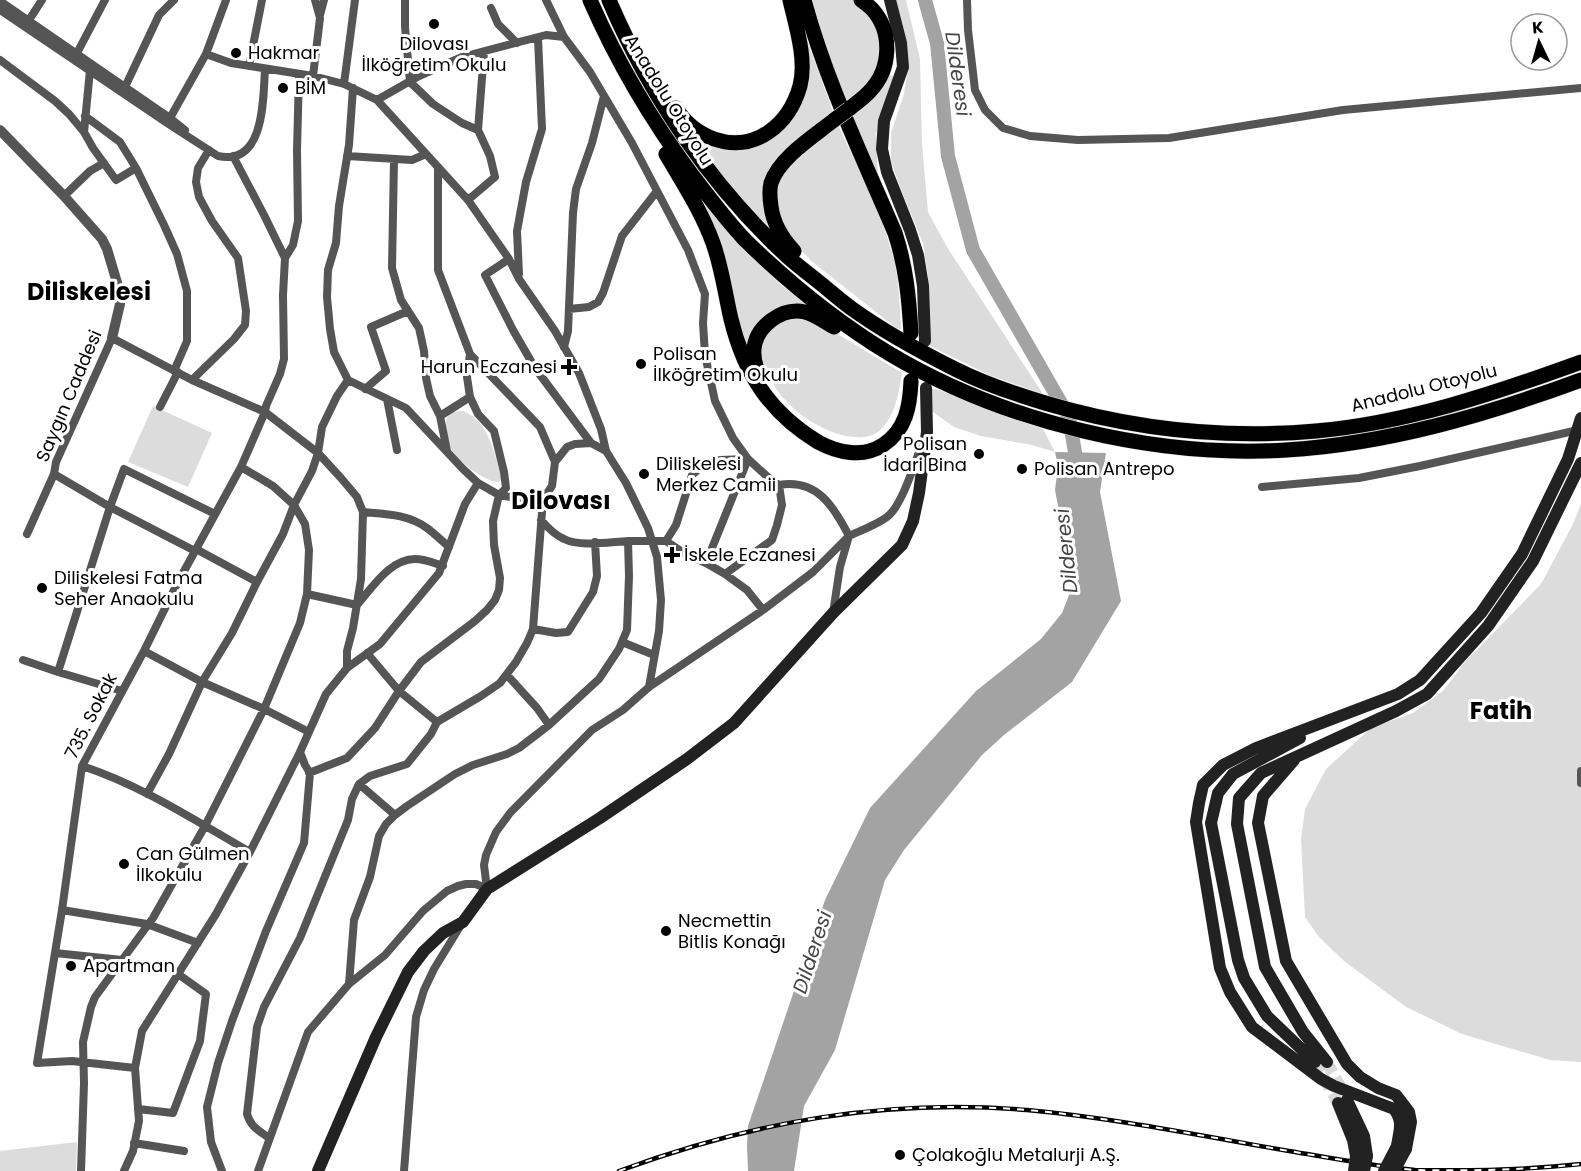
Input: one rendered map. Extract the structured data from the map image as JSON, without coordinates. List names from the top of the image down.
{
  "streets": {
    "highway": ["Anadolu Otoyolu"],
    "street": ["Saygın Caddesi", "735. Sokak"]
  },
  "districts": ["Diliskelesi", "Dilovası", "Fatih"],
  "water": ["Dilderesi"],
  "places": {
    "other": [
      "Dilovası İlköğretim Okulu",
      "Hakmar",
      "BİM",
      "Polisan İlköğretim Okulu",
      "Polisan İdari Bina",
      "Polisan Antrepo",
      "Diliskelesi Merkez Camii",
      "Diliskelesi Fatma Seher Anaokulu",
      "Can Gülmen İlkokulu",
      "Necmettin Bitlis Konağı",
      "Apartman",
      "Çolakoğlu Metalurji A.Ş."
    ],
    "health": ["Harun Eczanesi", "İskele Eczanesi"]
  },
  "north": "top"
}
